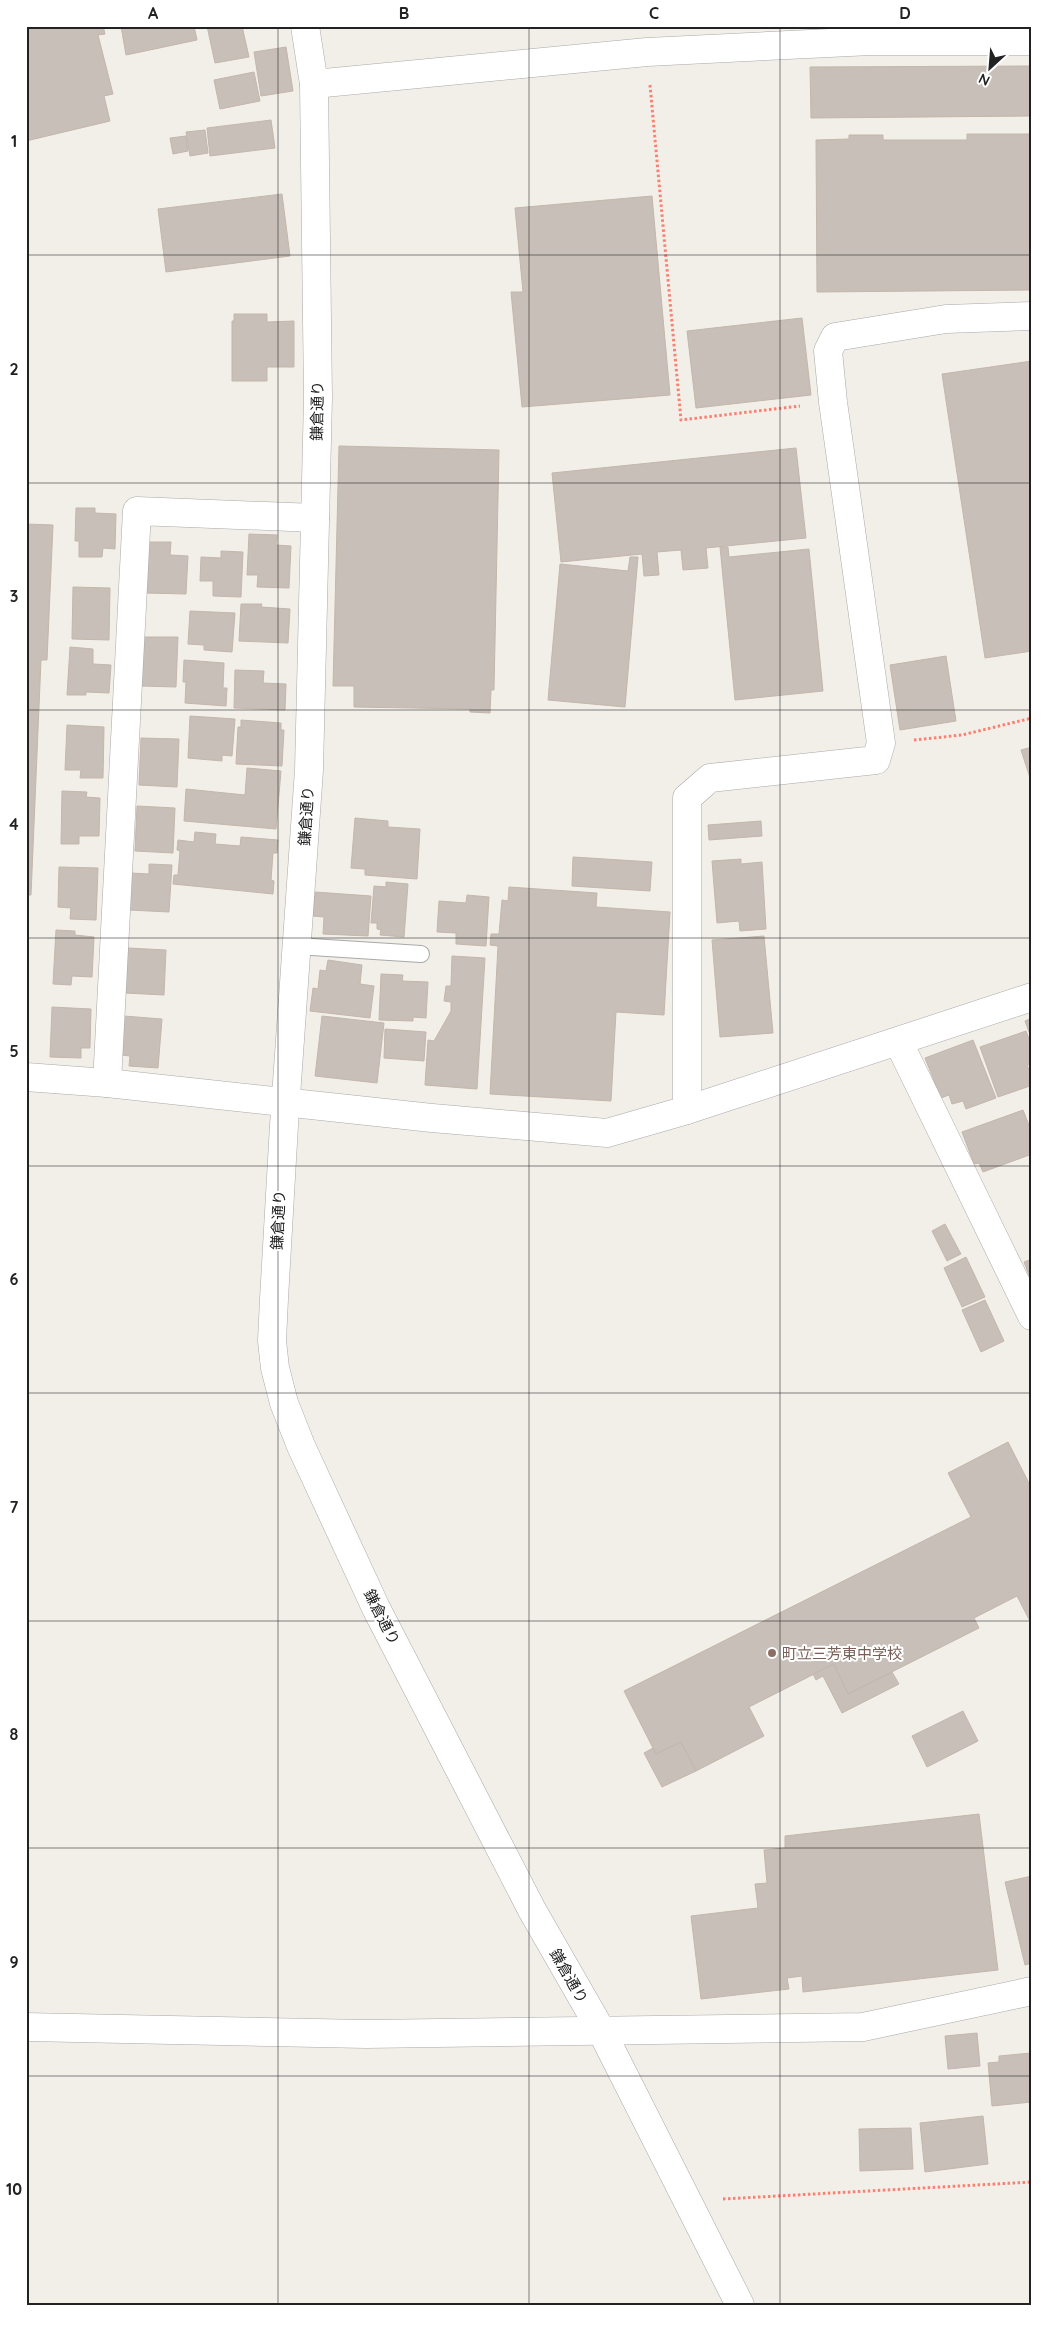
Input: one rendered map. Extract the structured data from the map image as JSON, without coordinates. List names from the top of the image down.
{
  "streets": {
    "street": ["鎌倉通り"]
  },
  "places": ["町立三芳東中学校"],
  "north": "bottom left",
  "grid": {
    "columns": [
      "A",
      "B",
      "C",
      "D"
    ],
    "rows": [
      "1",
      "2",
      "3",
      "4",
      "5",
      "6",
      "7",
      "8",
      "9",
      "10"
    ]
  }
}
